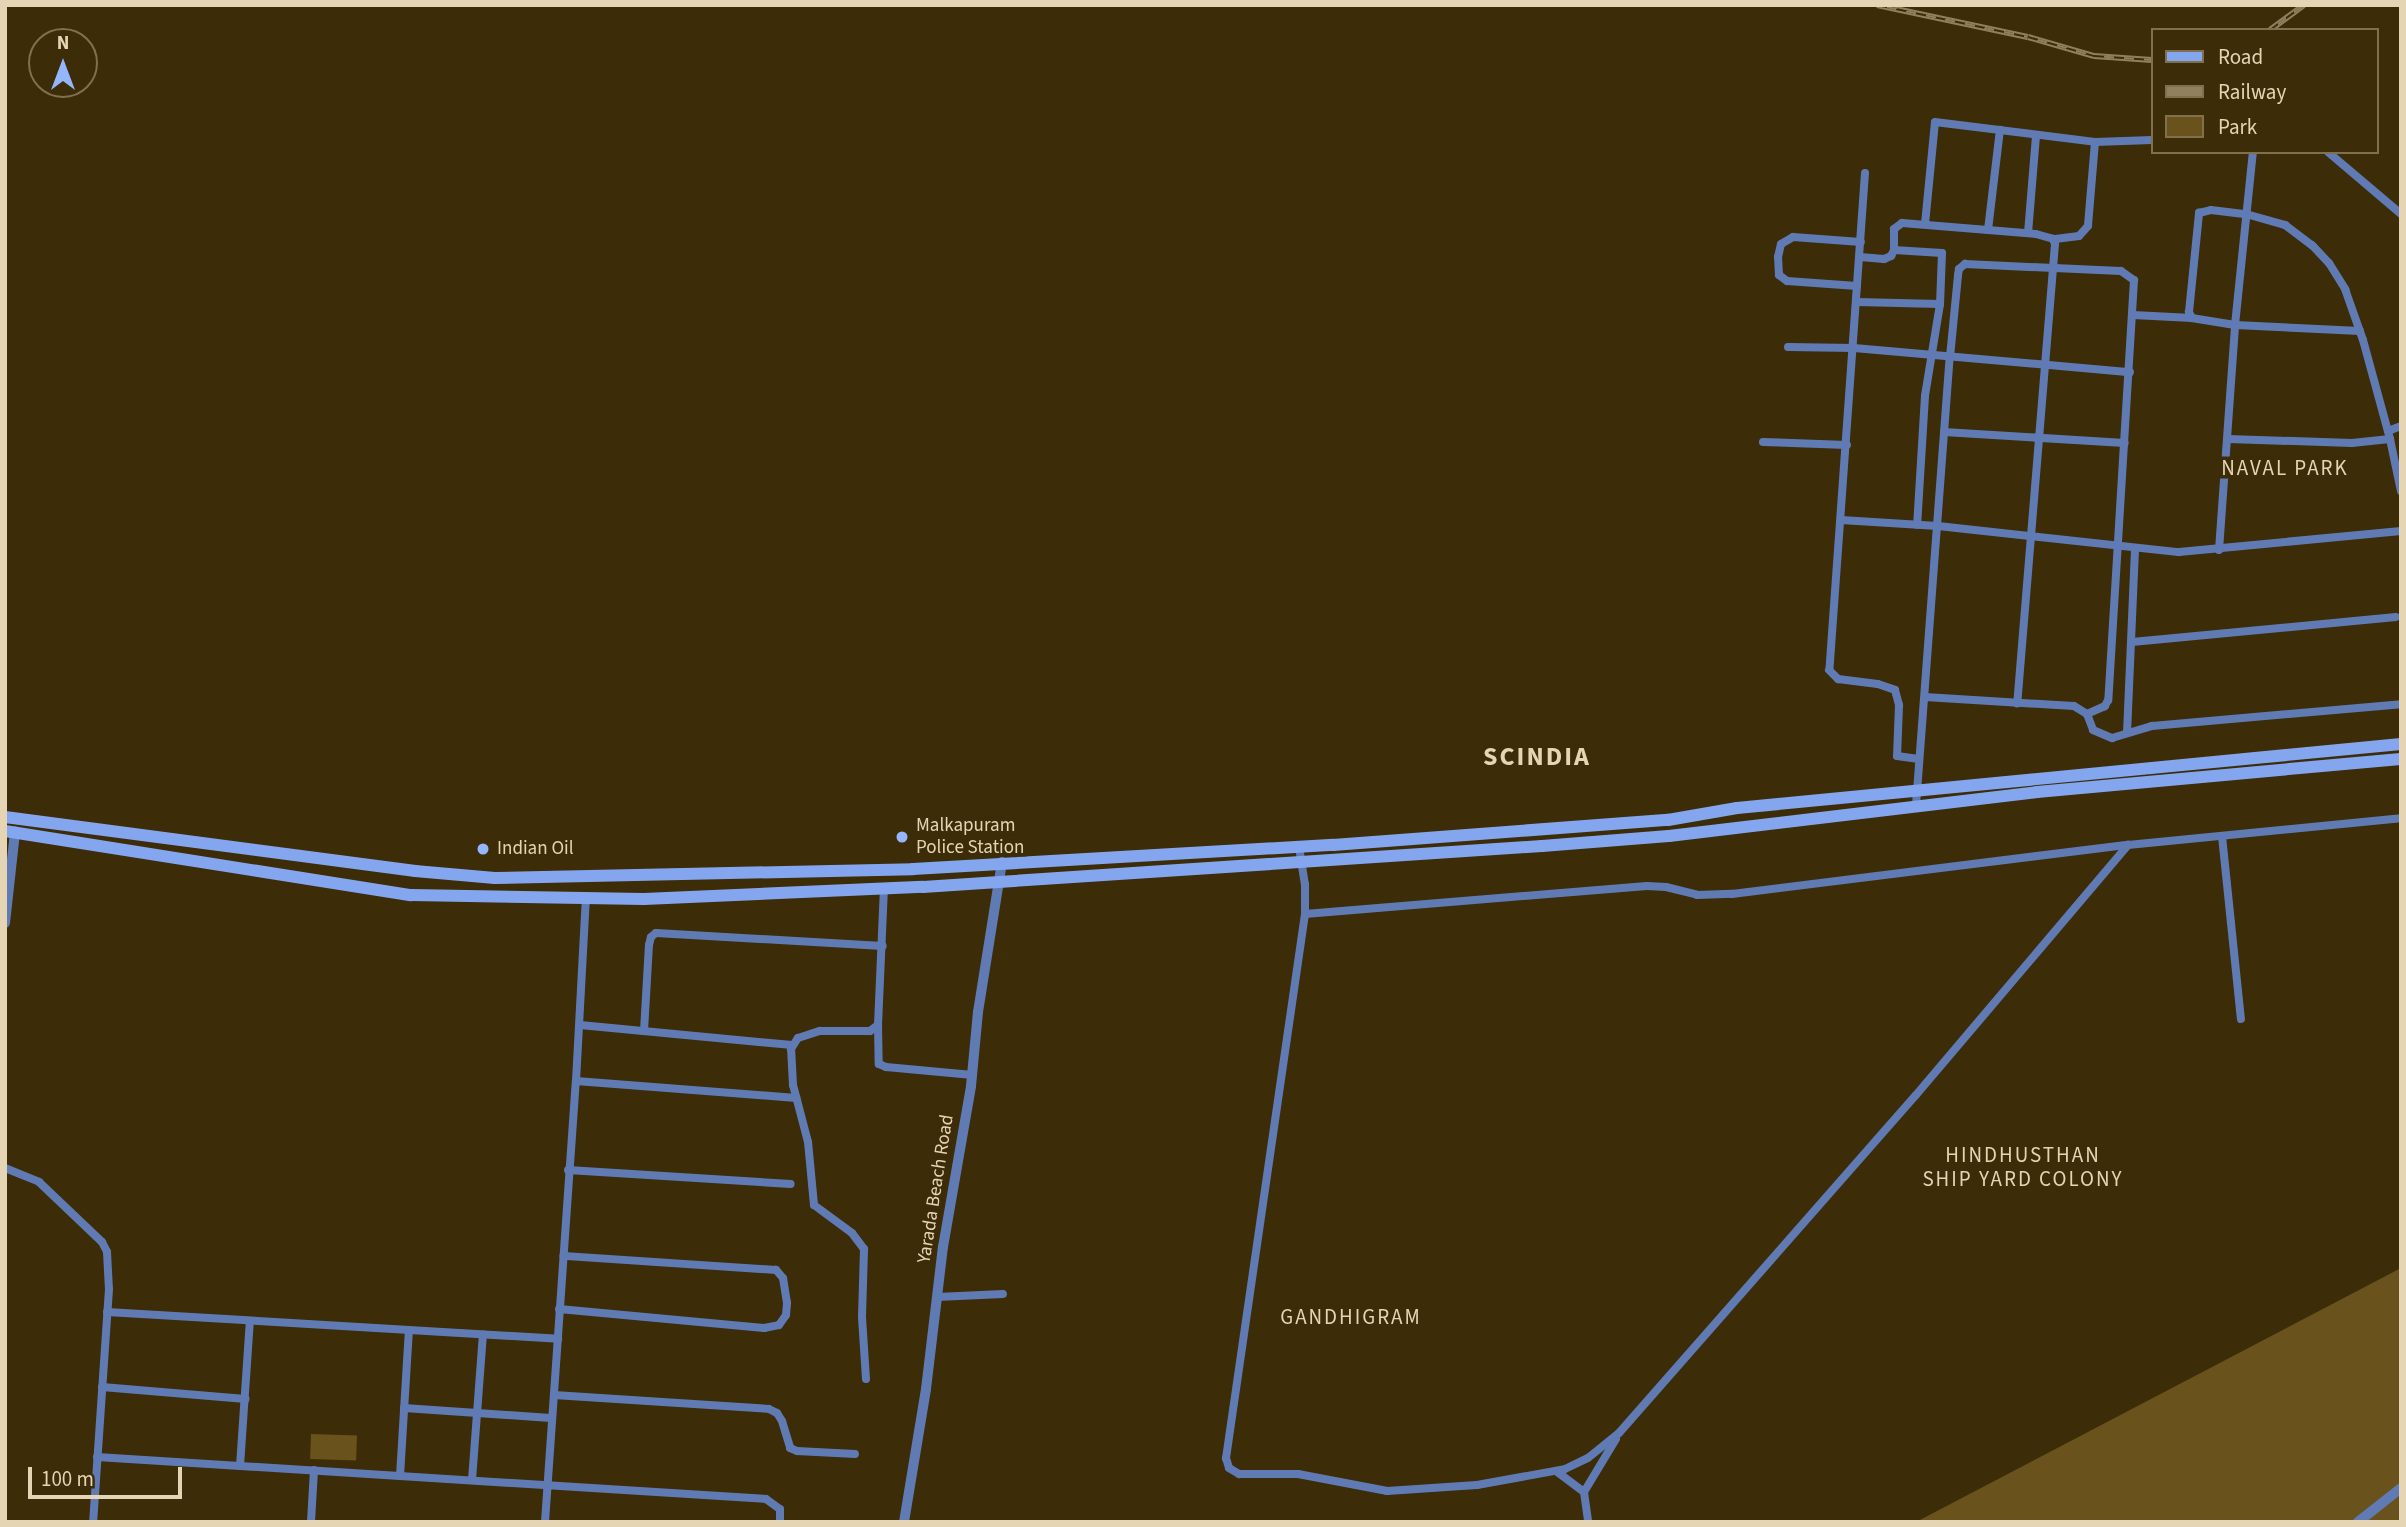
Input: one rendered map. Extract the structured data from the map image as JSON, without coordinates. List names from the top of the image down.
{
  "streets": {
    "street": ["Yarada Beach Road"]
  },
  "districts": [
    "NAVAL PARK",
    "SCINDIA",
    "HINDHUSTHAN SHIP YARD COLONY",
    "GANDHIGRAM"
  ],
  "places": ["Malkapuram Police Station", "Indian Oil"],
  "legend": ["Road", "Railway", "Park"],
  "scale_bar": "100 m",
  "north": "top"
}
